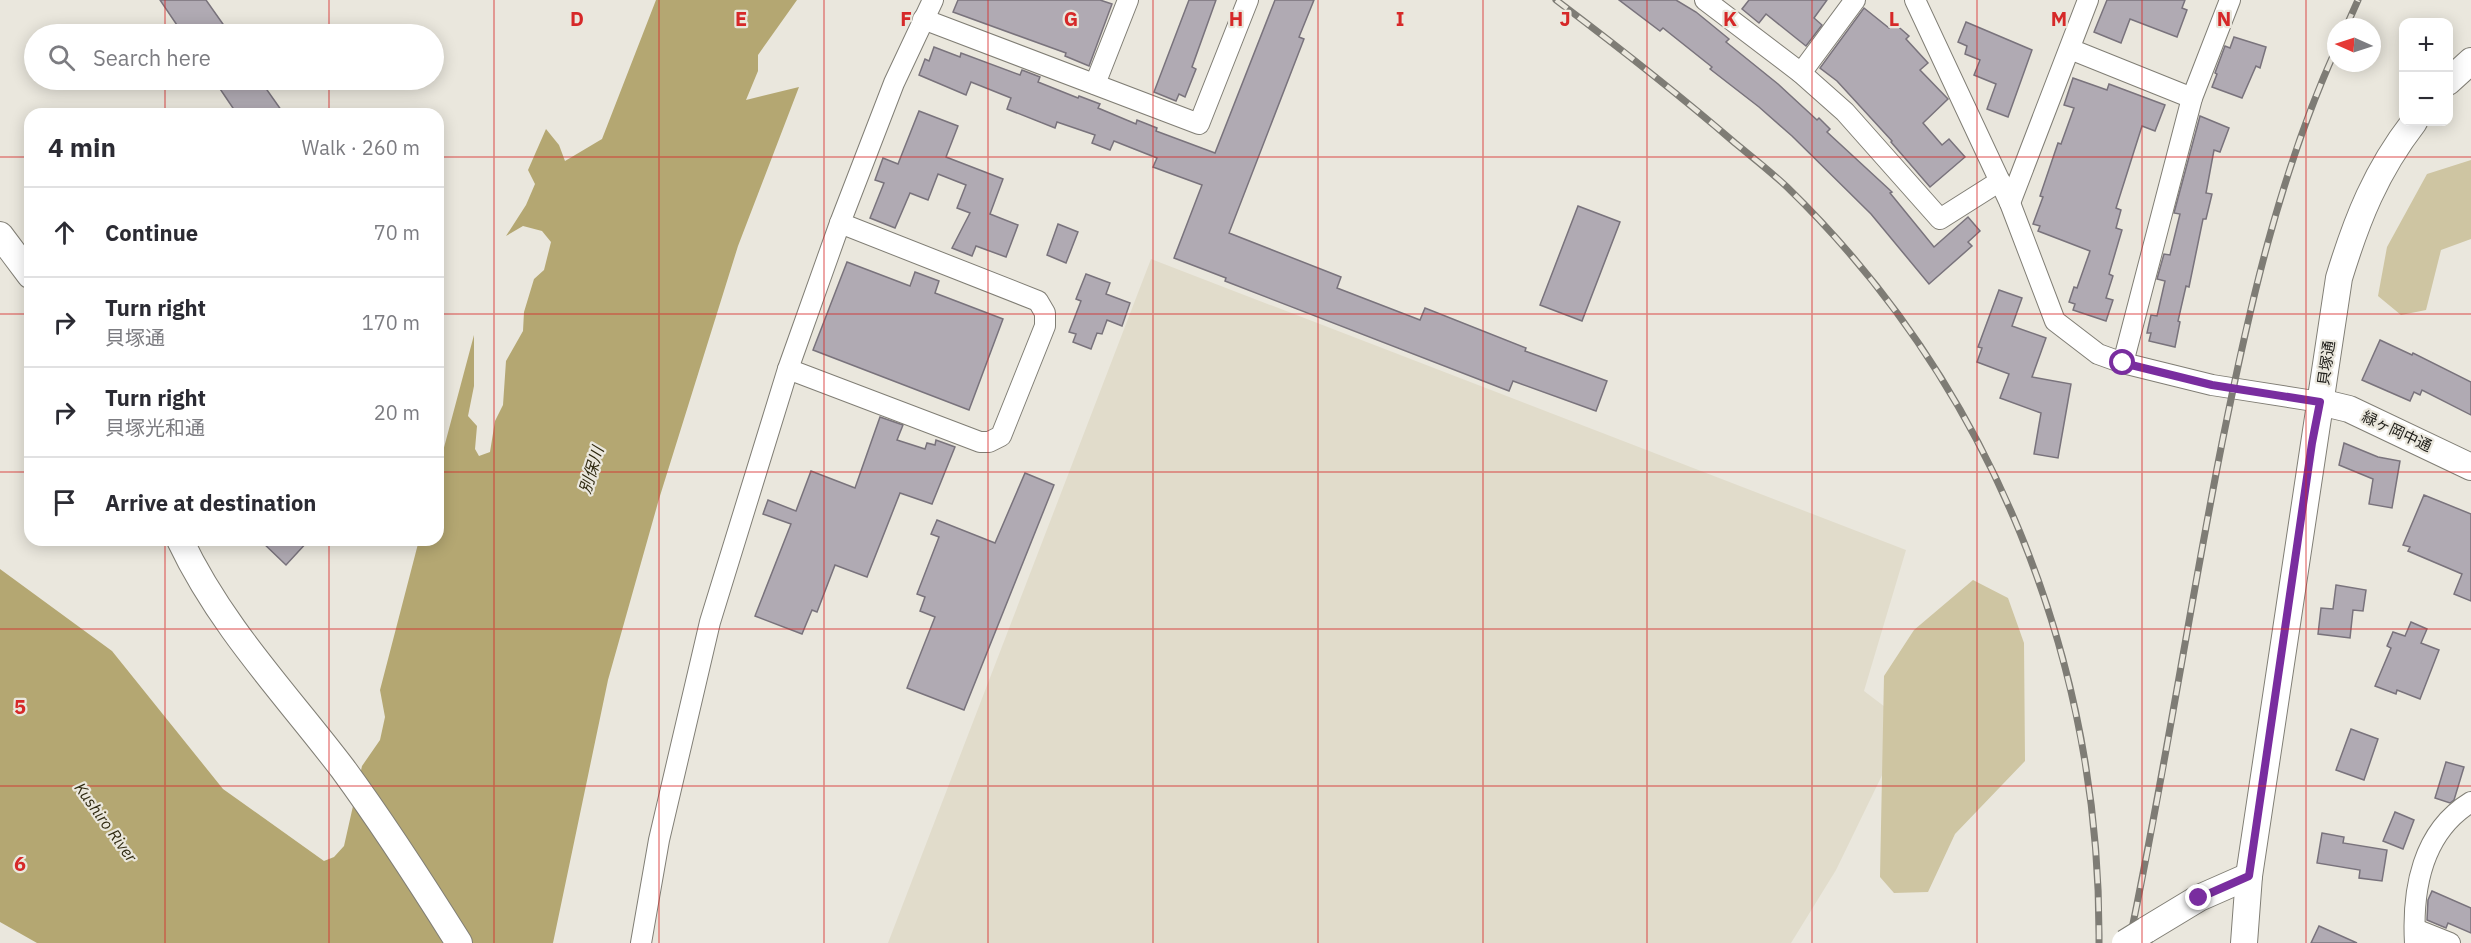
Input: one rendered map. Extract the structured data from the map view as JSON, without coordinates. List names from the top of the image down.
{
  "streets": {
    "street": ["貝塚通", "緑ヶ岡中通"]
  },
  "crossings": [
    ["貝塚通", "緑ヶ岡中通"]
  ],
  "water": ["別保川", "Kushiro River"],
  "north": "left",
  "page": {
    "map_buttons": ["+", "−"],
    "search": "Search here",
    "heading": ["4 min", "Walk · 260 m"],
    "list": [
      ["Continue", "70 m"],
      ["Turn right", "貝塚通", "170 m"],
      ["Turn right", "貝塚光和通", "20 m"],
      "Arrive at destination"
    ]
  },
  "grid": {
    "columns": [
      "D",
      "E",
      "F",
      "G",
      "H",
      "I",
      "J",
      "K",
      "L",
      "M",
      "N"
    ],
    "rows": ["5", "6"]
  }
}
